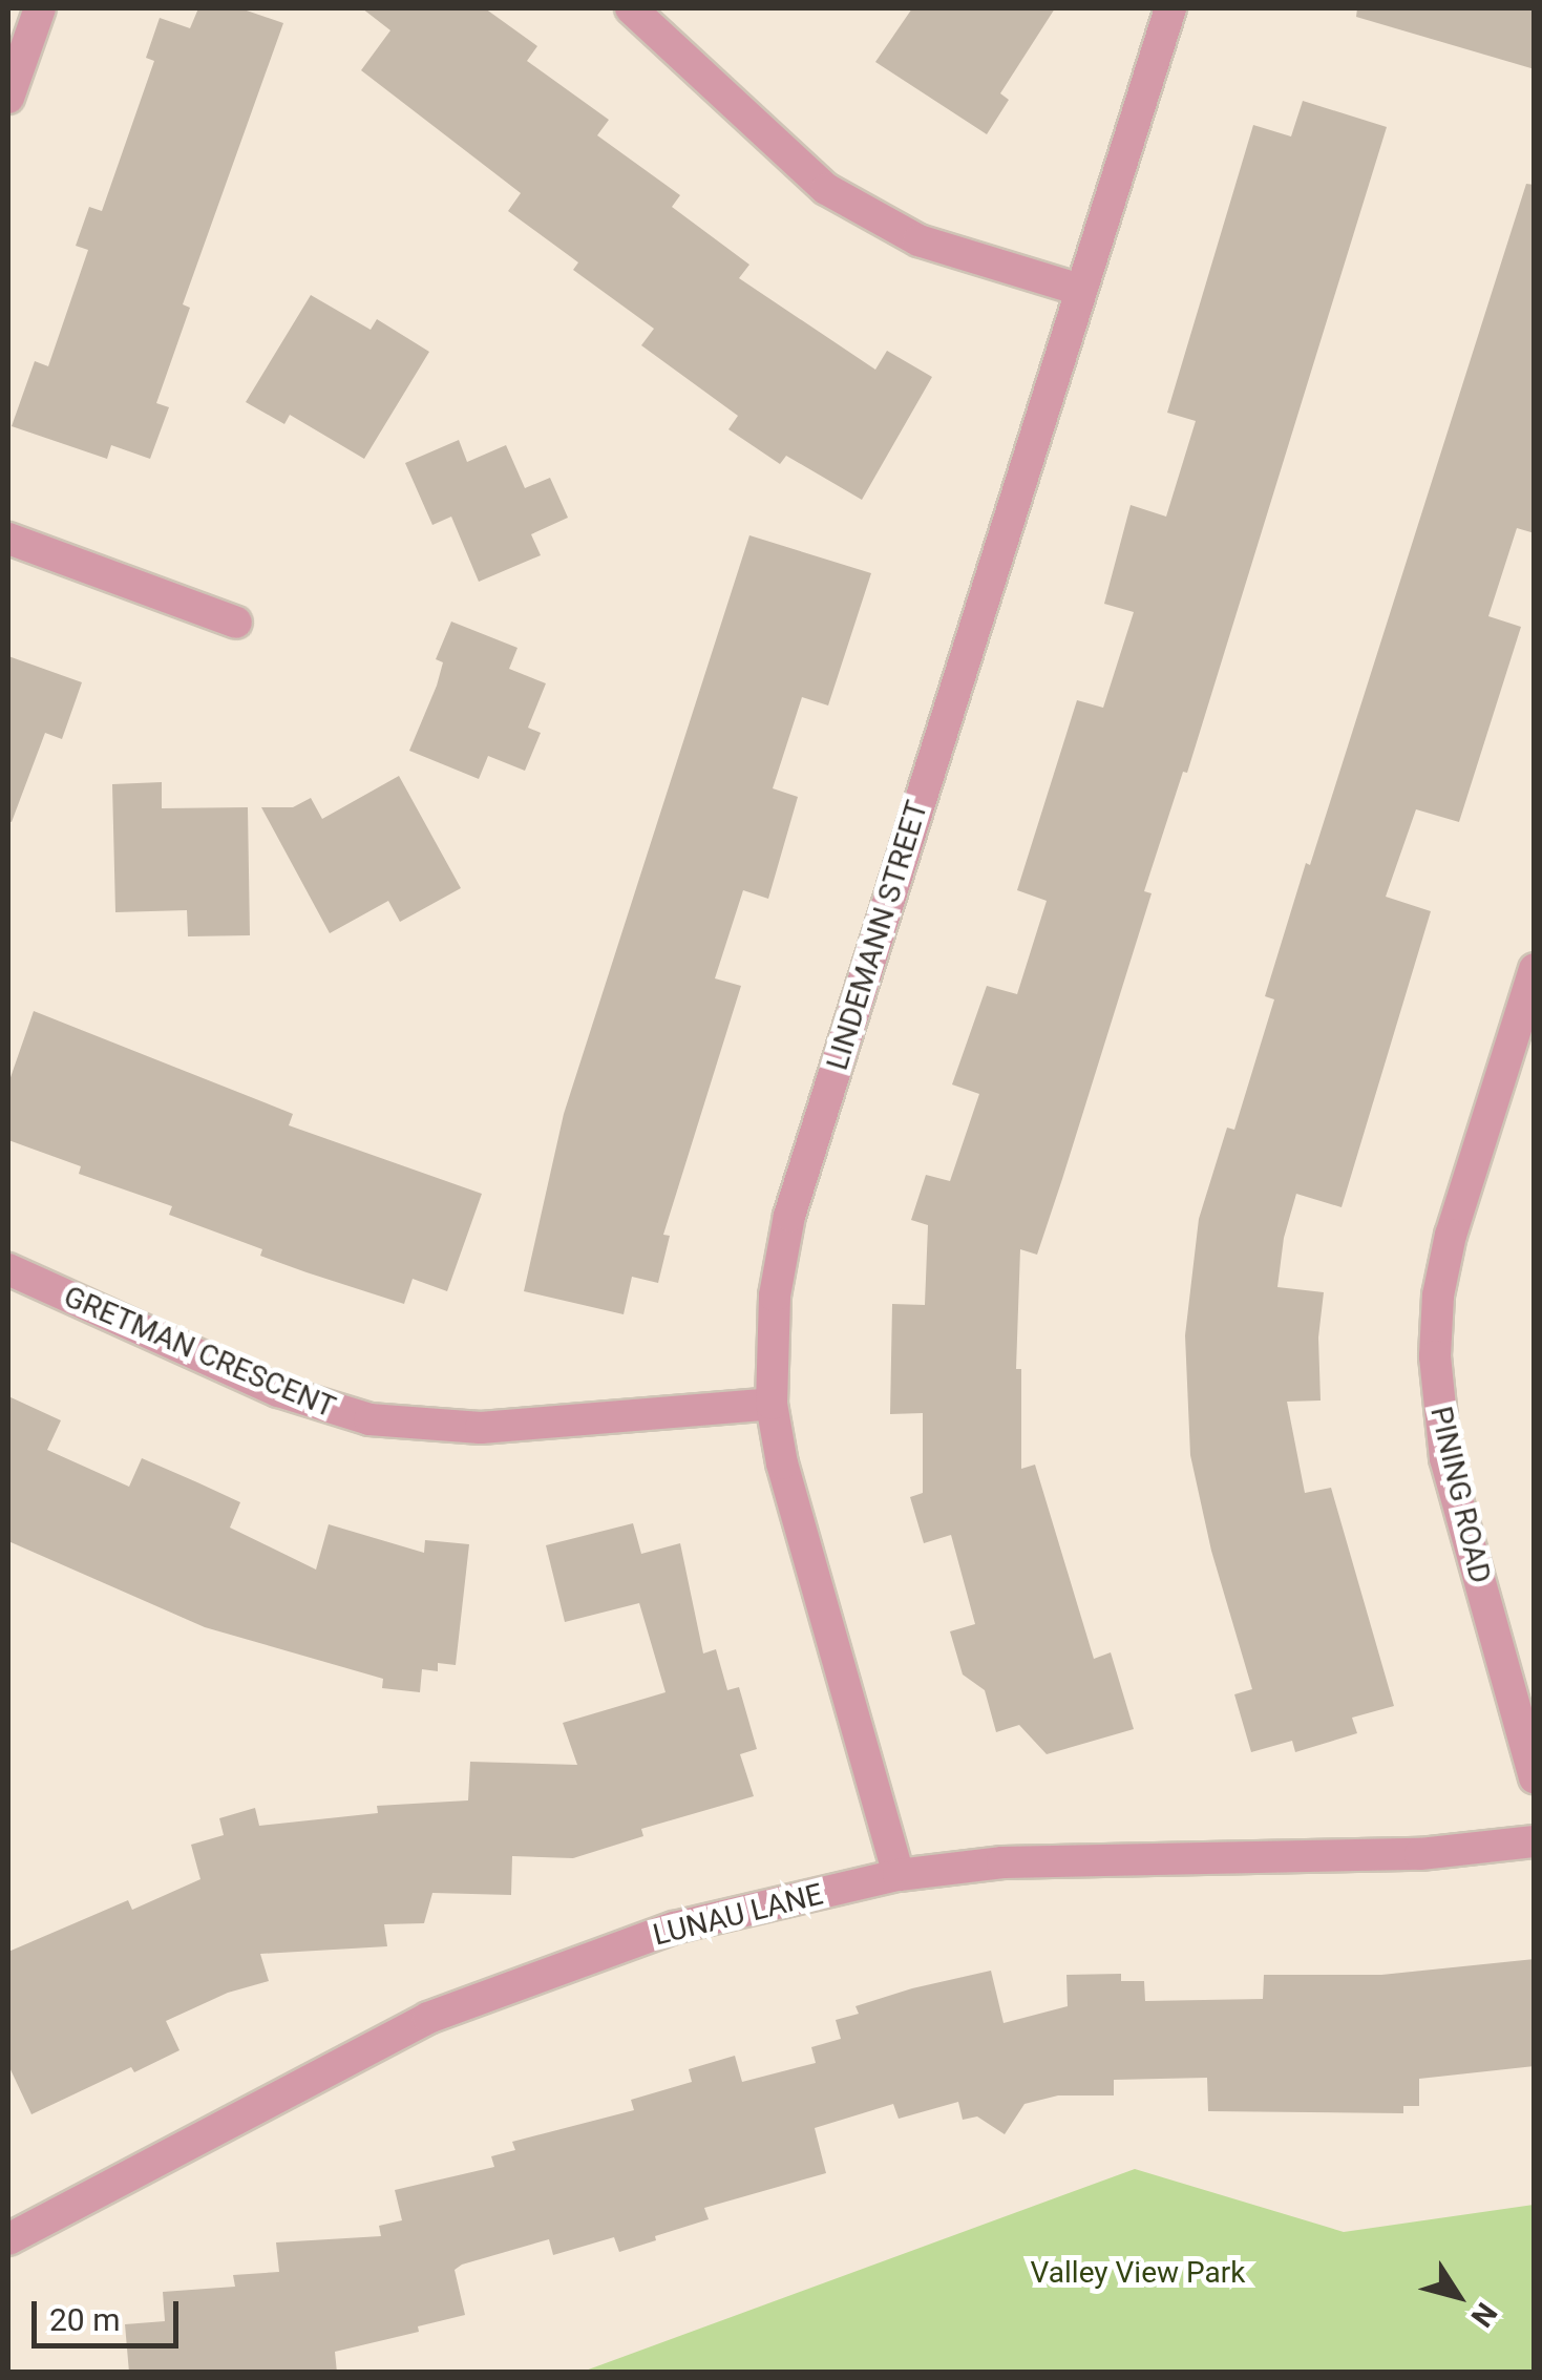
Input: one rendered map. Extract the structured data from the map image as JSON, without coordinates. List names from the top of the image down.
{
  "streets": {
    "street": [
      "LINDEMANN STREET",
      "GRETMAN CRESCENT",
      "PINING ROAD",
      "LUNAU LANE"
    ]
  },
  "crossings": [
    ["LINDEMANN STREET", "GRETMAN CRESCENT"],
    ["LINDEMANN STREET", "LUNAU LANE"]
  ],
  "parks": ["Valley View Park"],
  "scale_bar": "20 m",
  "north": "bottom right"
}
